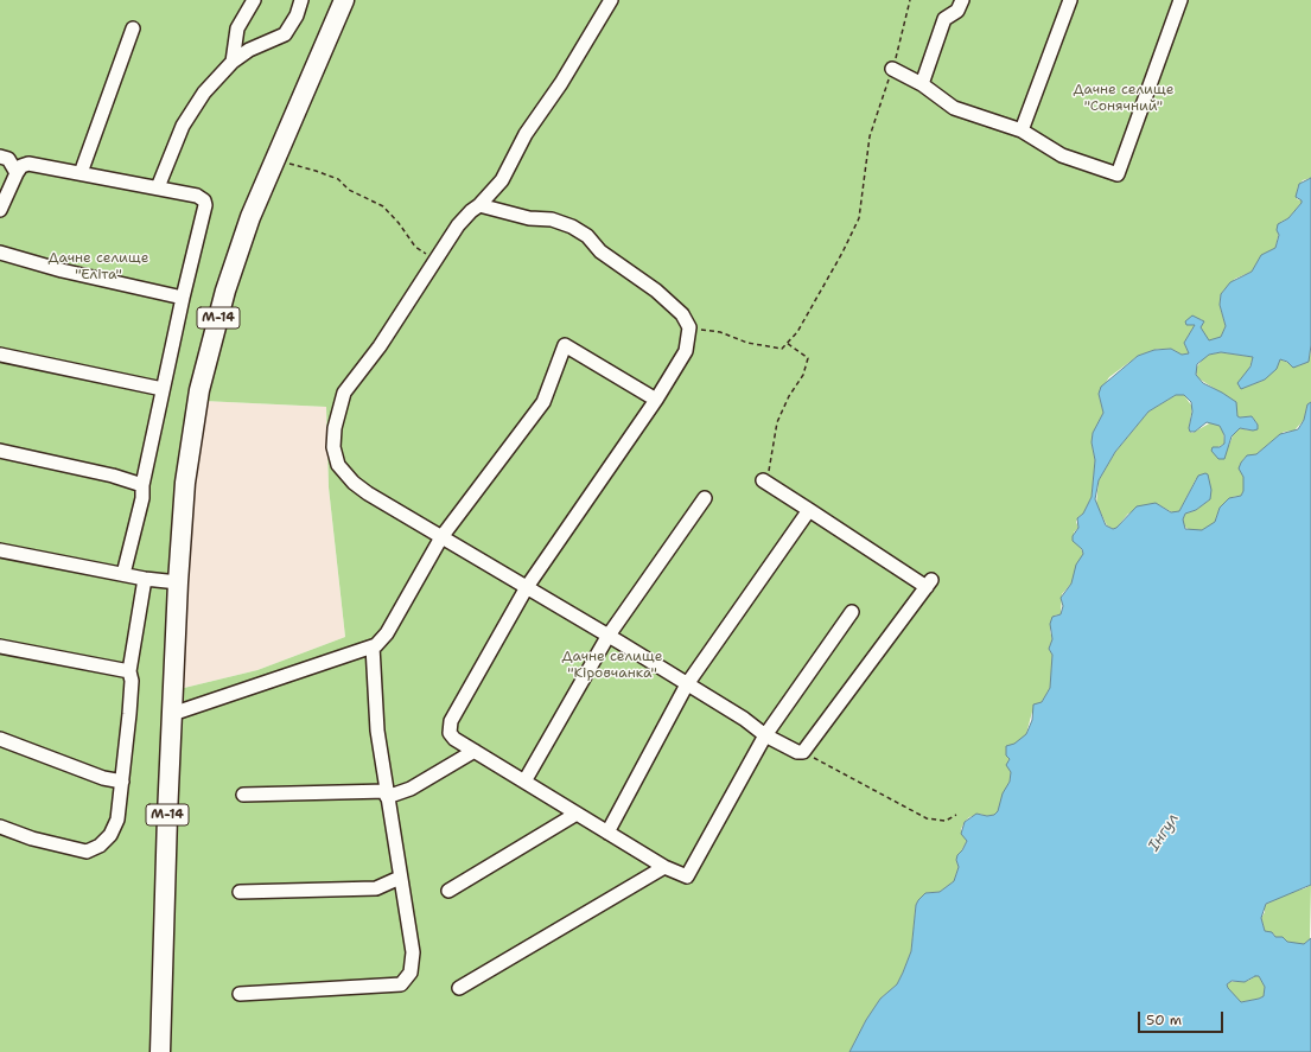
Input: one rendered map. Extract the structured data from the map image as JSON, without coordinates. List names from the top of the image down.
{
  "streets": {
    "highway": ["М-14"]
  },
  "water": ["Інгул"],
  "parks": ["Дачне селище \"Сонячний\"", "Дачне селище \"Еліта\"", "Дачне селище \"Кіровчанка\""],
  "scale_bar": "50 m"
}
